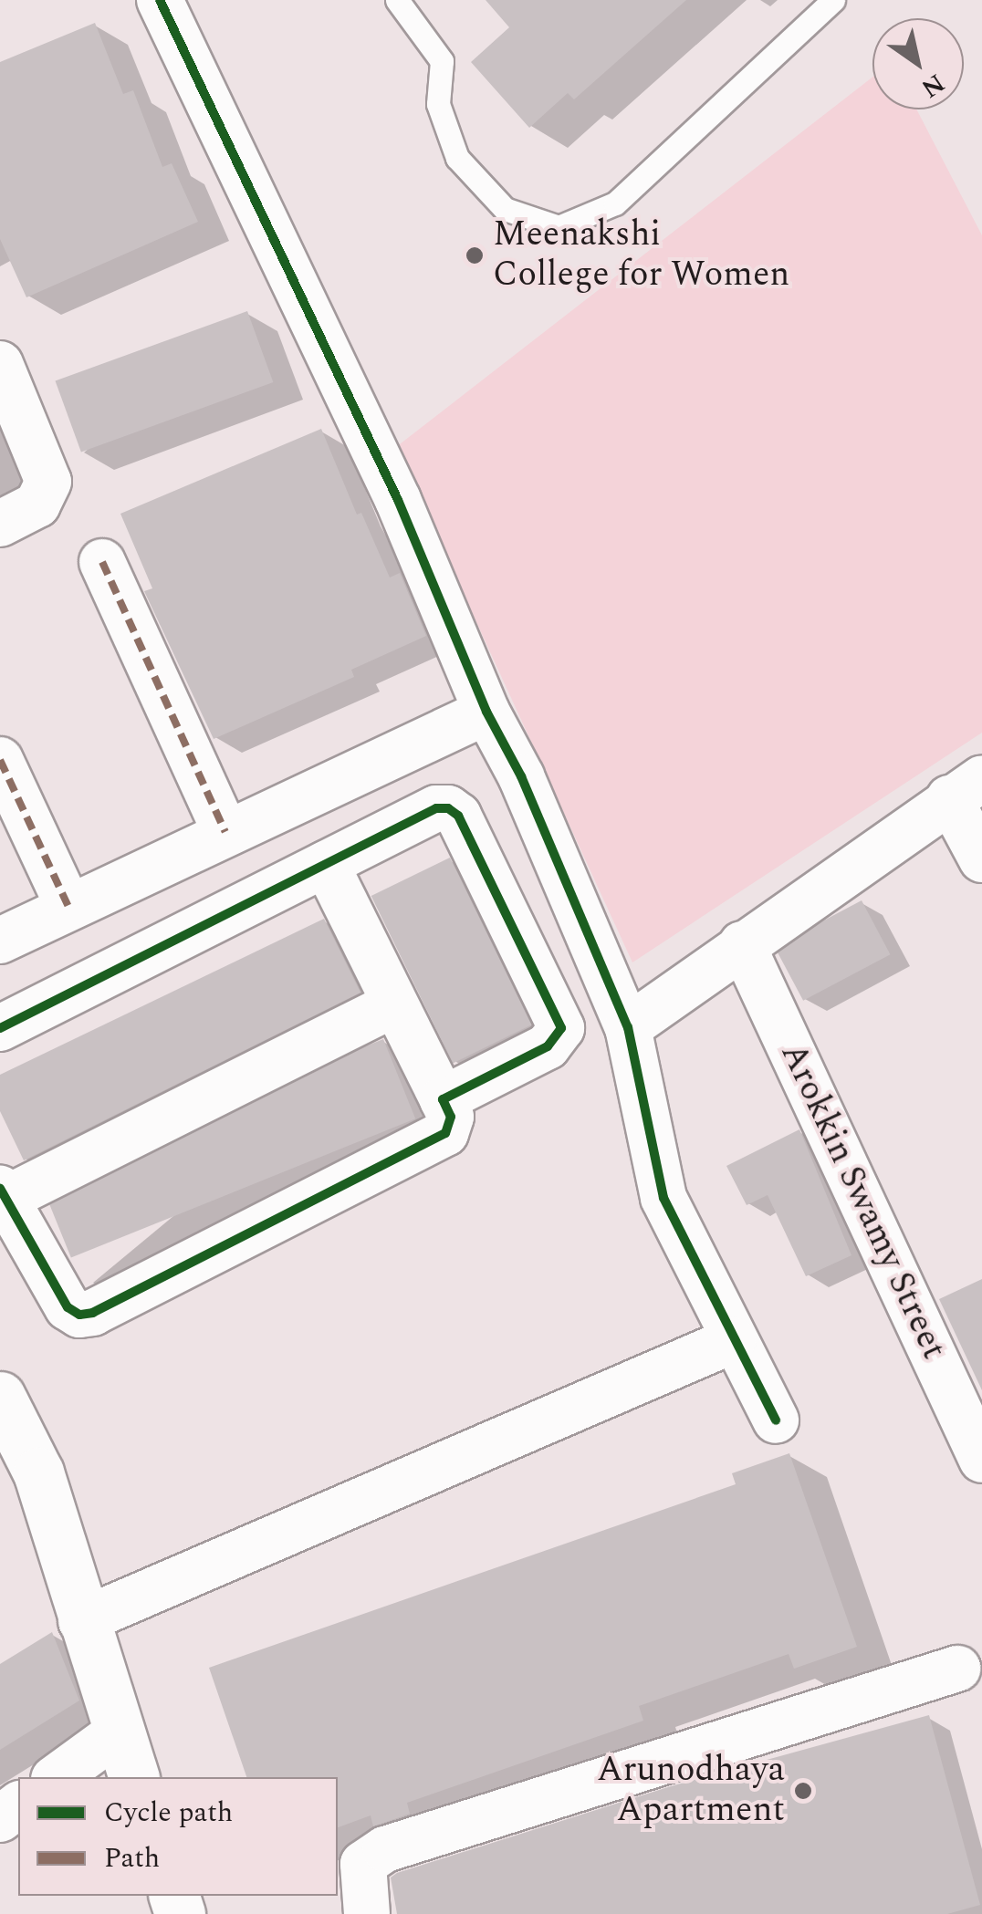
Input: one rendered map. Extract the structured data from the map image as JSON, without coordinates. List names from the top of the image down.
{
  "streets": {
    "street": ["Arokkin Swamy Street"]
  },
  "places": ["Meenakshi College for Women", "Arunodhaya Apartment"],
  "legend": ["Cycle path", "Path"],
  "north": "bottom right"
}
